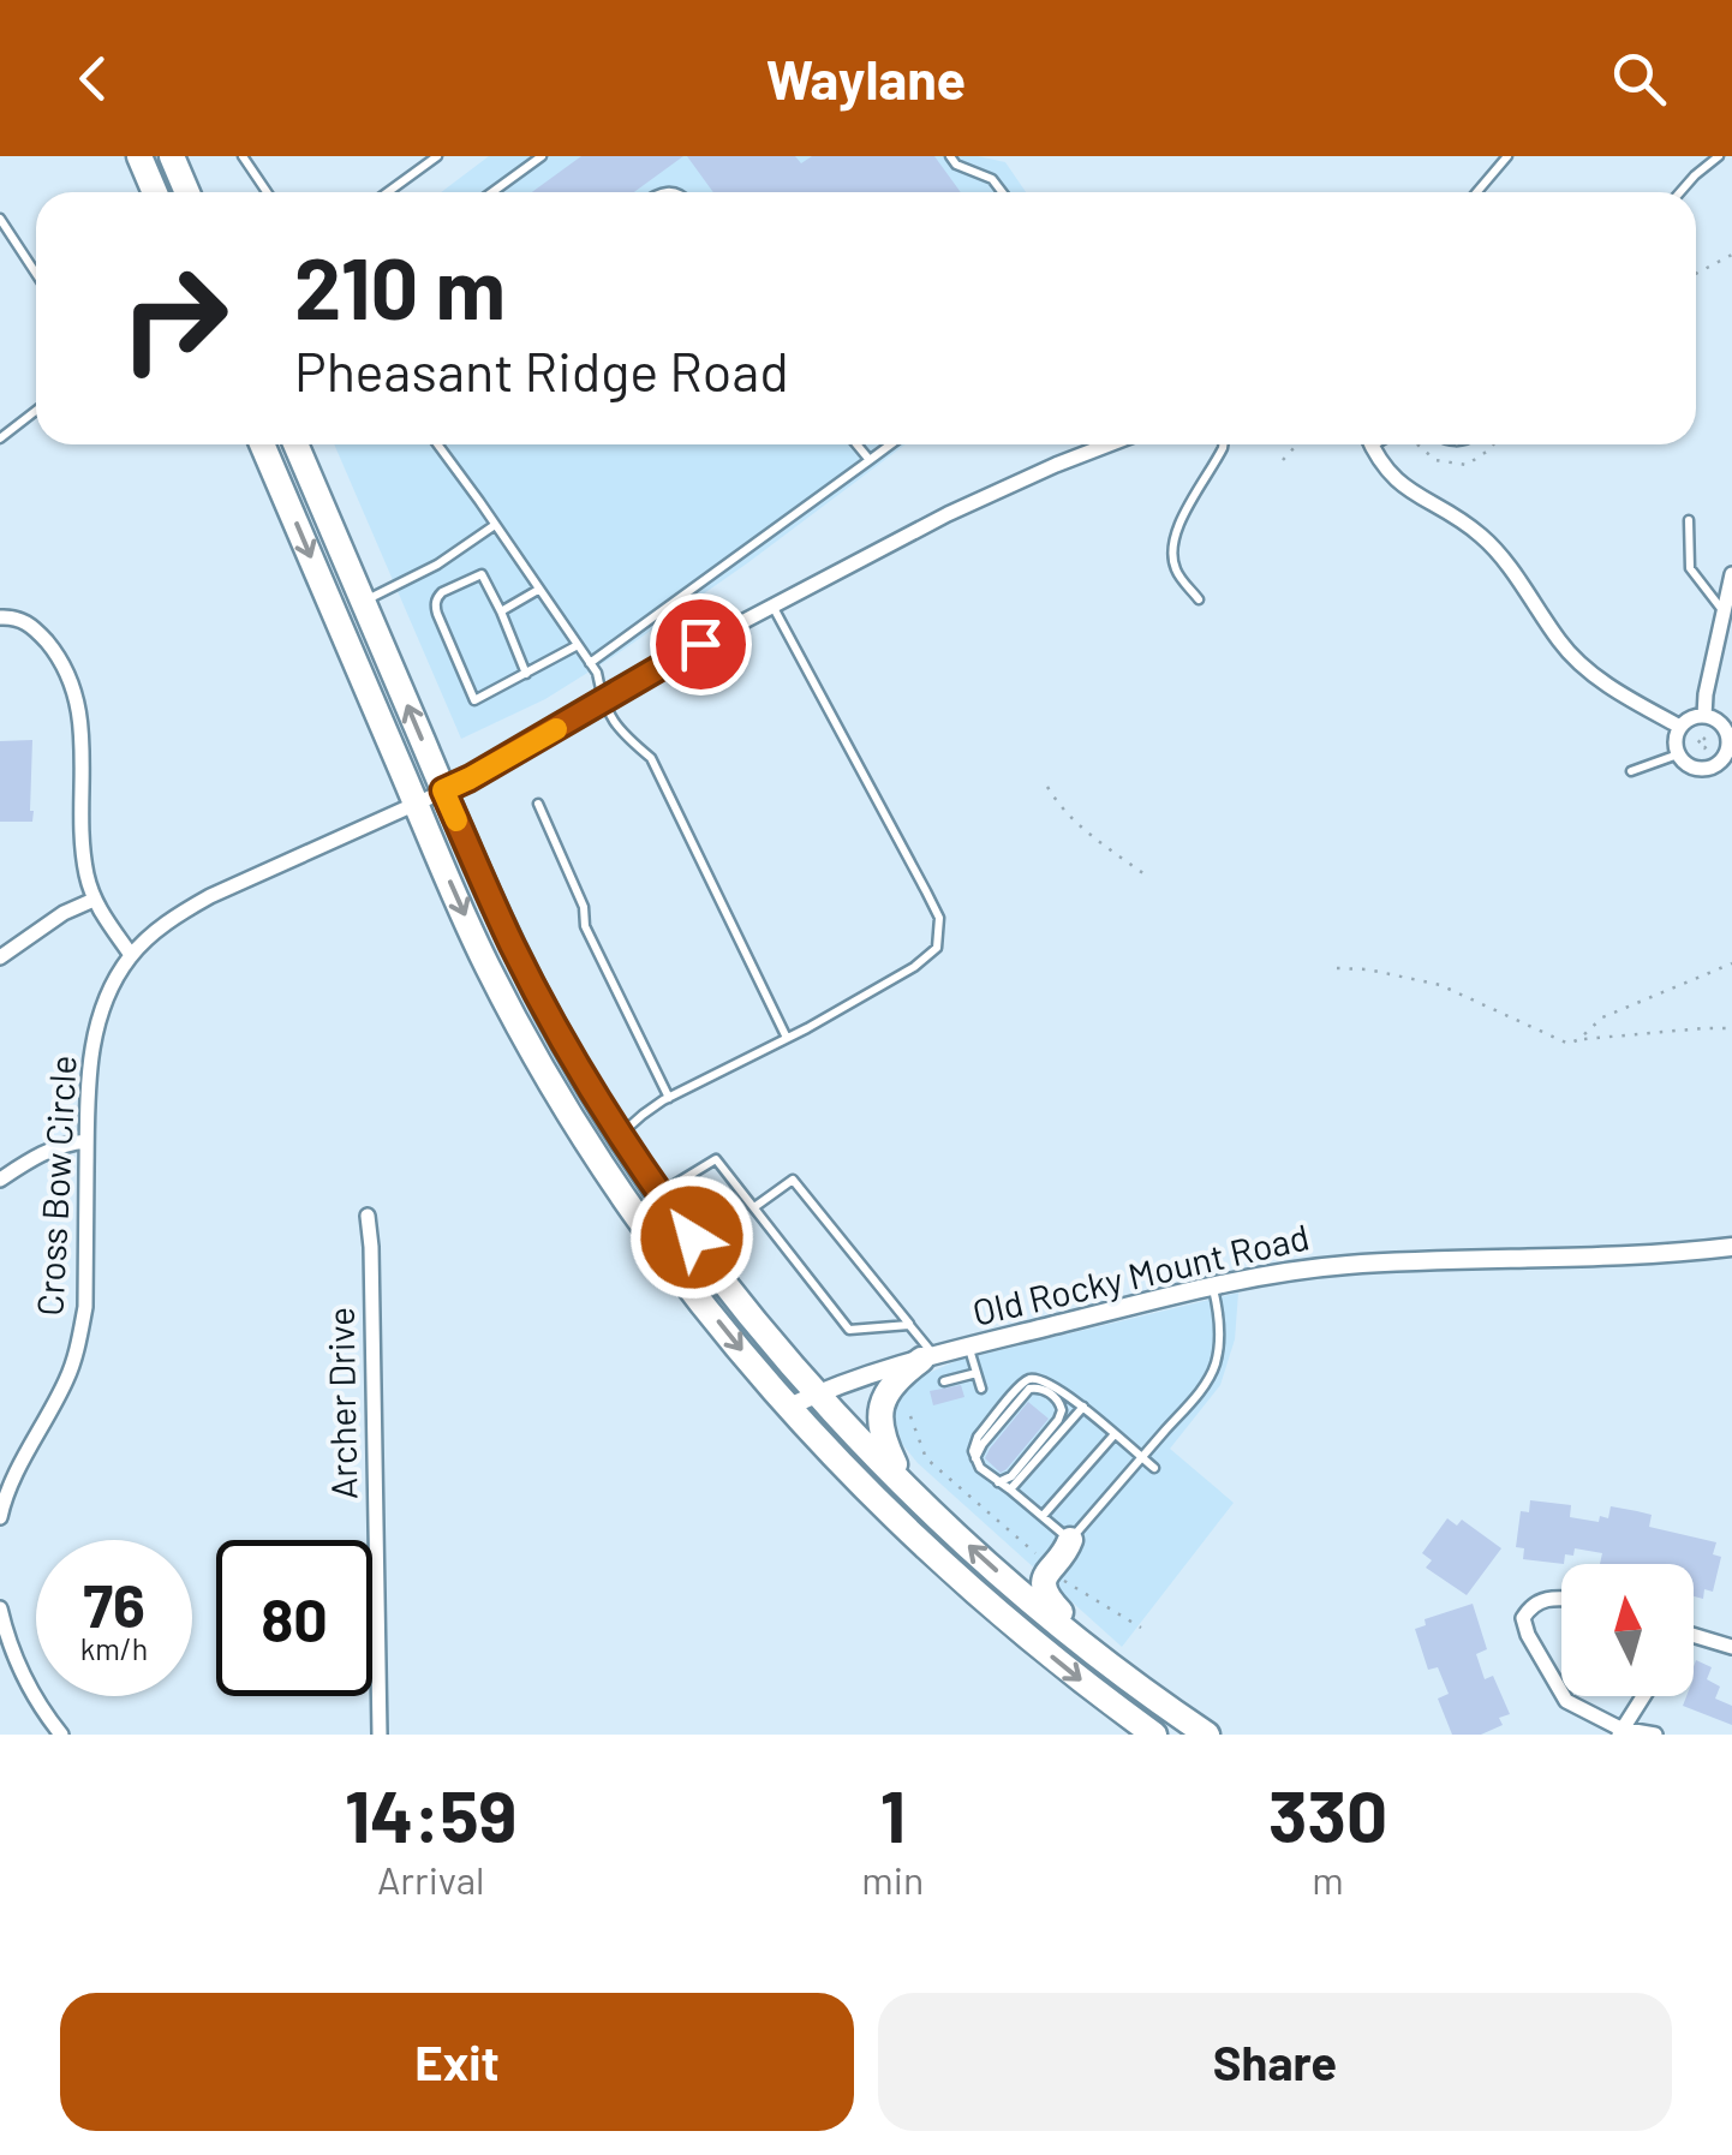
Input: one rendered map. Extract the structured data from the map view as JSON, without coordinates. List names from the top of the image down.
{
  "streets": {
    "street": ["Cross Bow Circle", "Old Rocky Mount Road", "Archer Drive"]
  },
  "north": "top",
  "page": {
    "header": "Waylane",
    "turn": ["210 m", "Pheasant Ridge Road"],
    "speed": "76 km/h",
    "limit": "80",
    "eta": [
      "14:59",
      "Arrival",
      "1",
      "min",
      "330",
      "m"
    ],
    "buttons": ["Exit", "Share"]
  }
}
